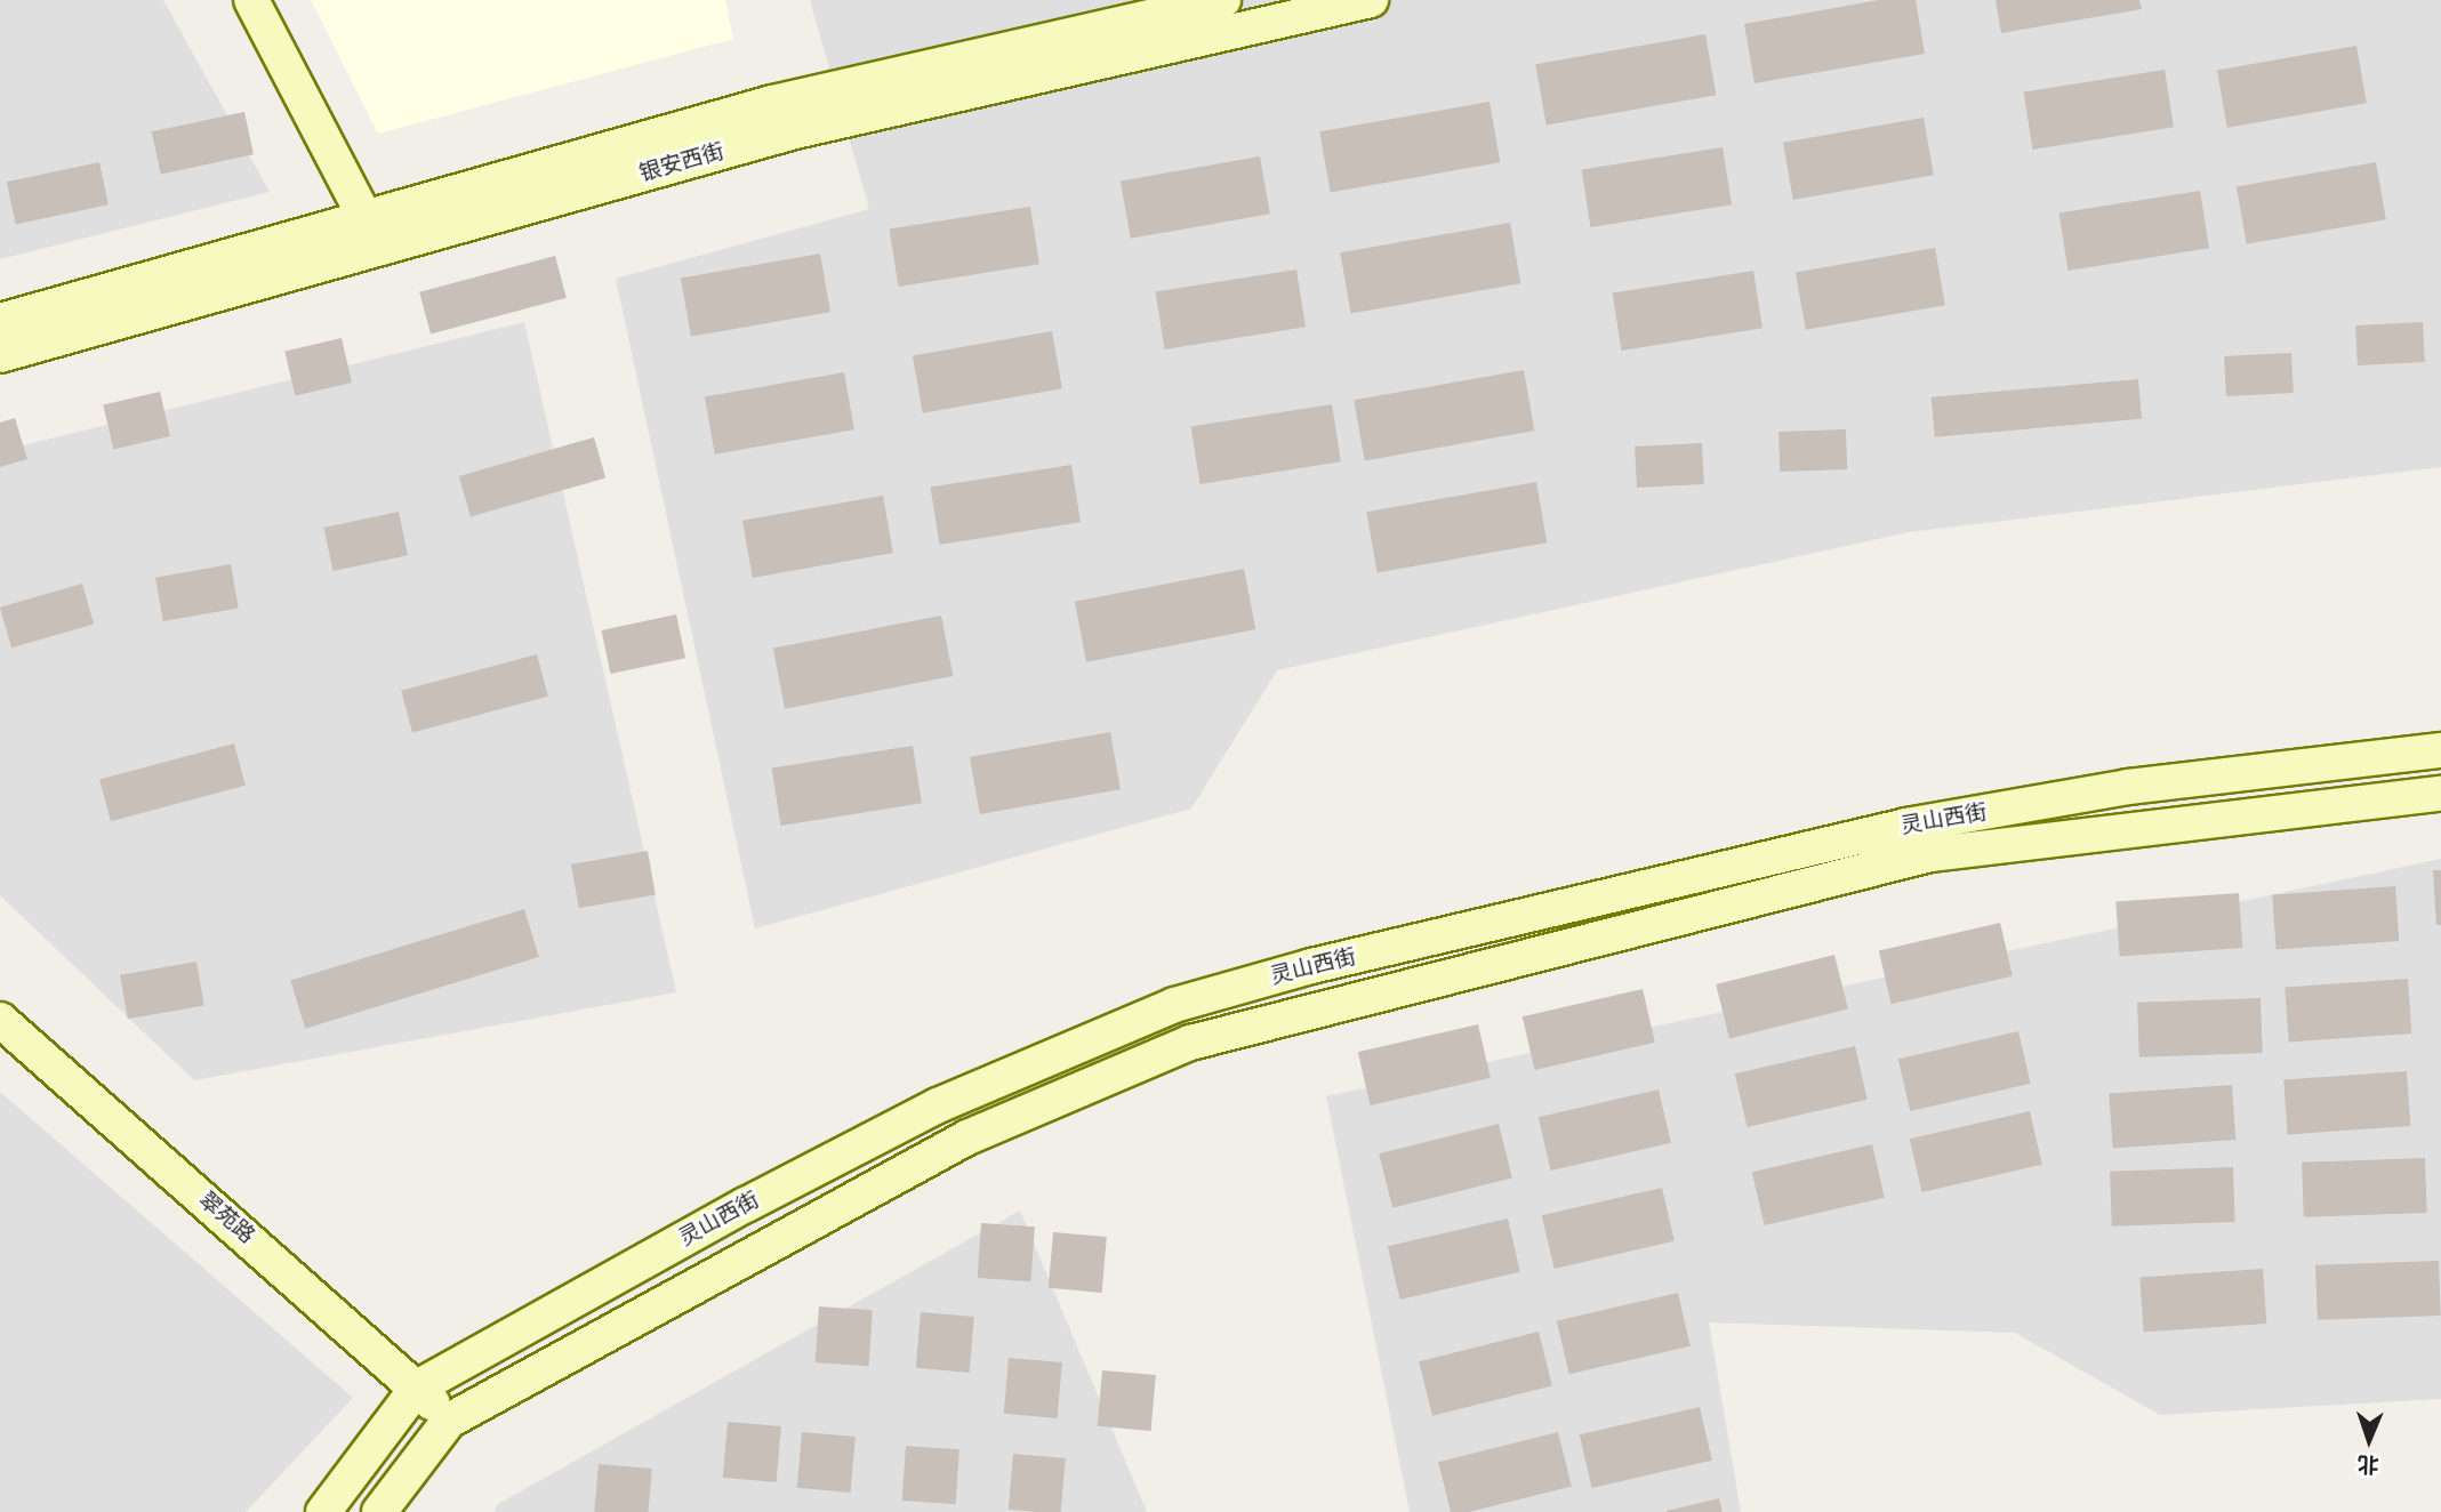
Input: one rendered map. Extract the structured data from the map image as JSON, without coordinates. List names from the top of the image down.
{
  "streets": {
    "main road": ["银安西街", "灵山西街", "翠苑路"]
  },
  "crossings": [
    ["灵山西街", "翠苑路"]
  ],
  "north": "bottom"
}
